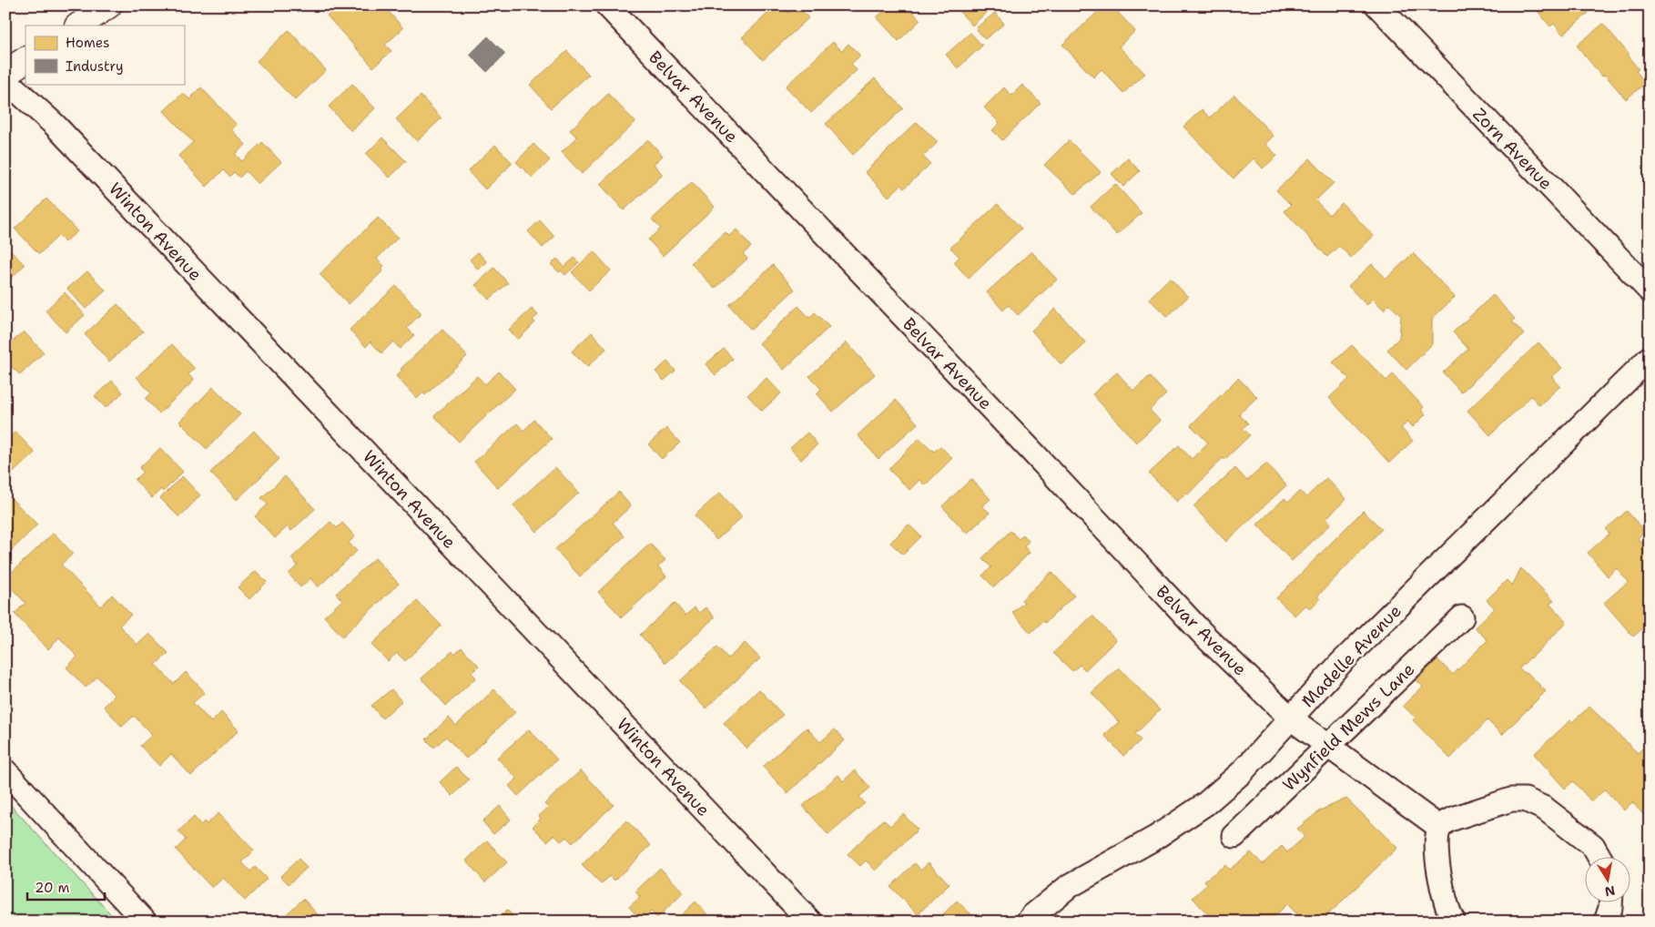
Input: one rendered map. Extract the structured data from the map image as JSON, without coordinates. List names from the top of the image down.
{
  "streets": {
    "street": [
      "Belvar Avenue",
      "Zorn Avenue",
      "Winton Avenue",
      "Madelle Avenue",
      "Wynfield Mews Lane"
    ]
  },
  "crossings": [
    ["Belvar Avenue", "Madelle Avenue"],
    ["Belvar Avenue", "Wynfield Mews Lane"]
  ],
  "legend": ["Homes", "Industry"],
  "scale_bar": "20 m",
  "north": "bottom"
}
